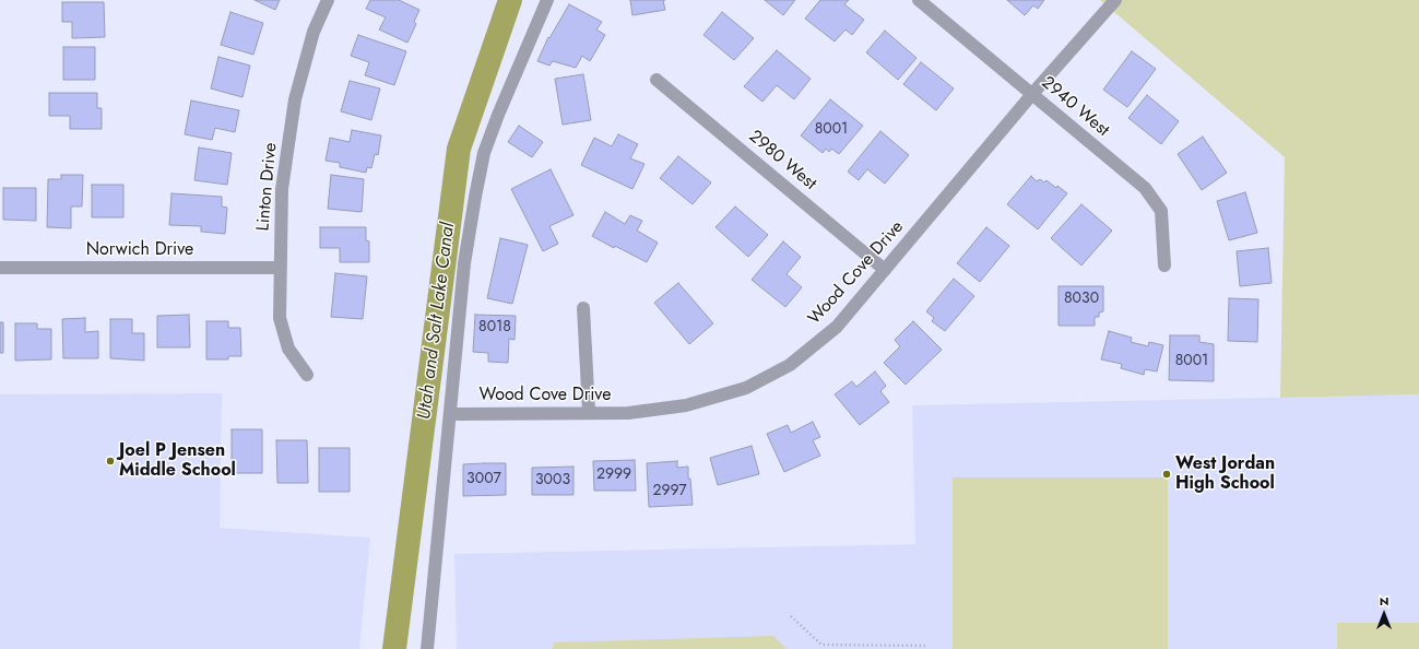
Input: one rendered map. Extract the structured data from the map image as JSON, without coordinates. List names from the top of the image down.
{
  "streets": {
    "street": [
      "2940 West",
      "2980 West",
      "Linton Drive",
      "Norwich Drive",
      "Wood Cove Drive"
    ]
  },
  "crossings": [
    ["2940 West", "Wood Cove Drive"],
    ["2980 West", "Wood Cove Drive"],
    ["Linton Drive", "Norwich Drive"]
  ],
  "water": ["Utah and Salt Lake Canal"],
  "places": ["Joel P Jensen Middle School", "West Jordan High School"],
  "house_numbers": [
    "8001",
    "8030",
    "8018",
    "8001",
    "2999",
    "3007",
    "3003",
    "2997"
  ],
  "north": "top"
}
